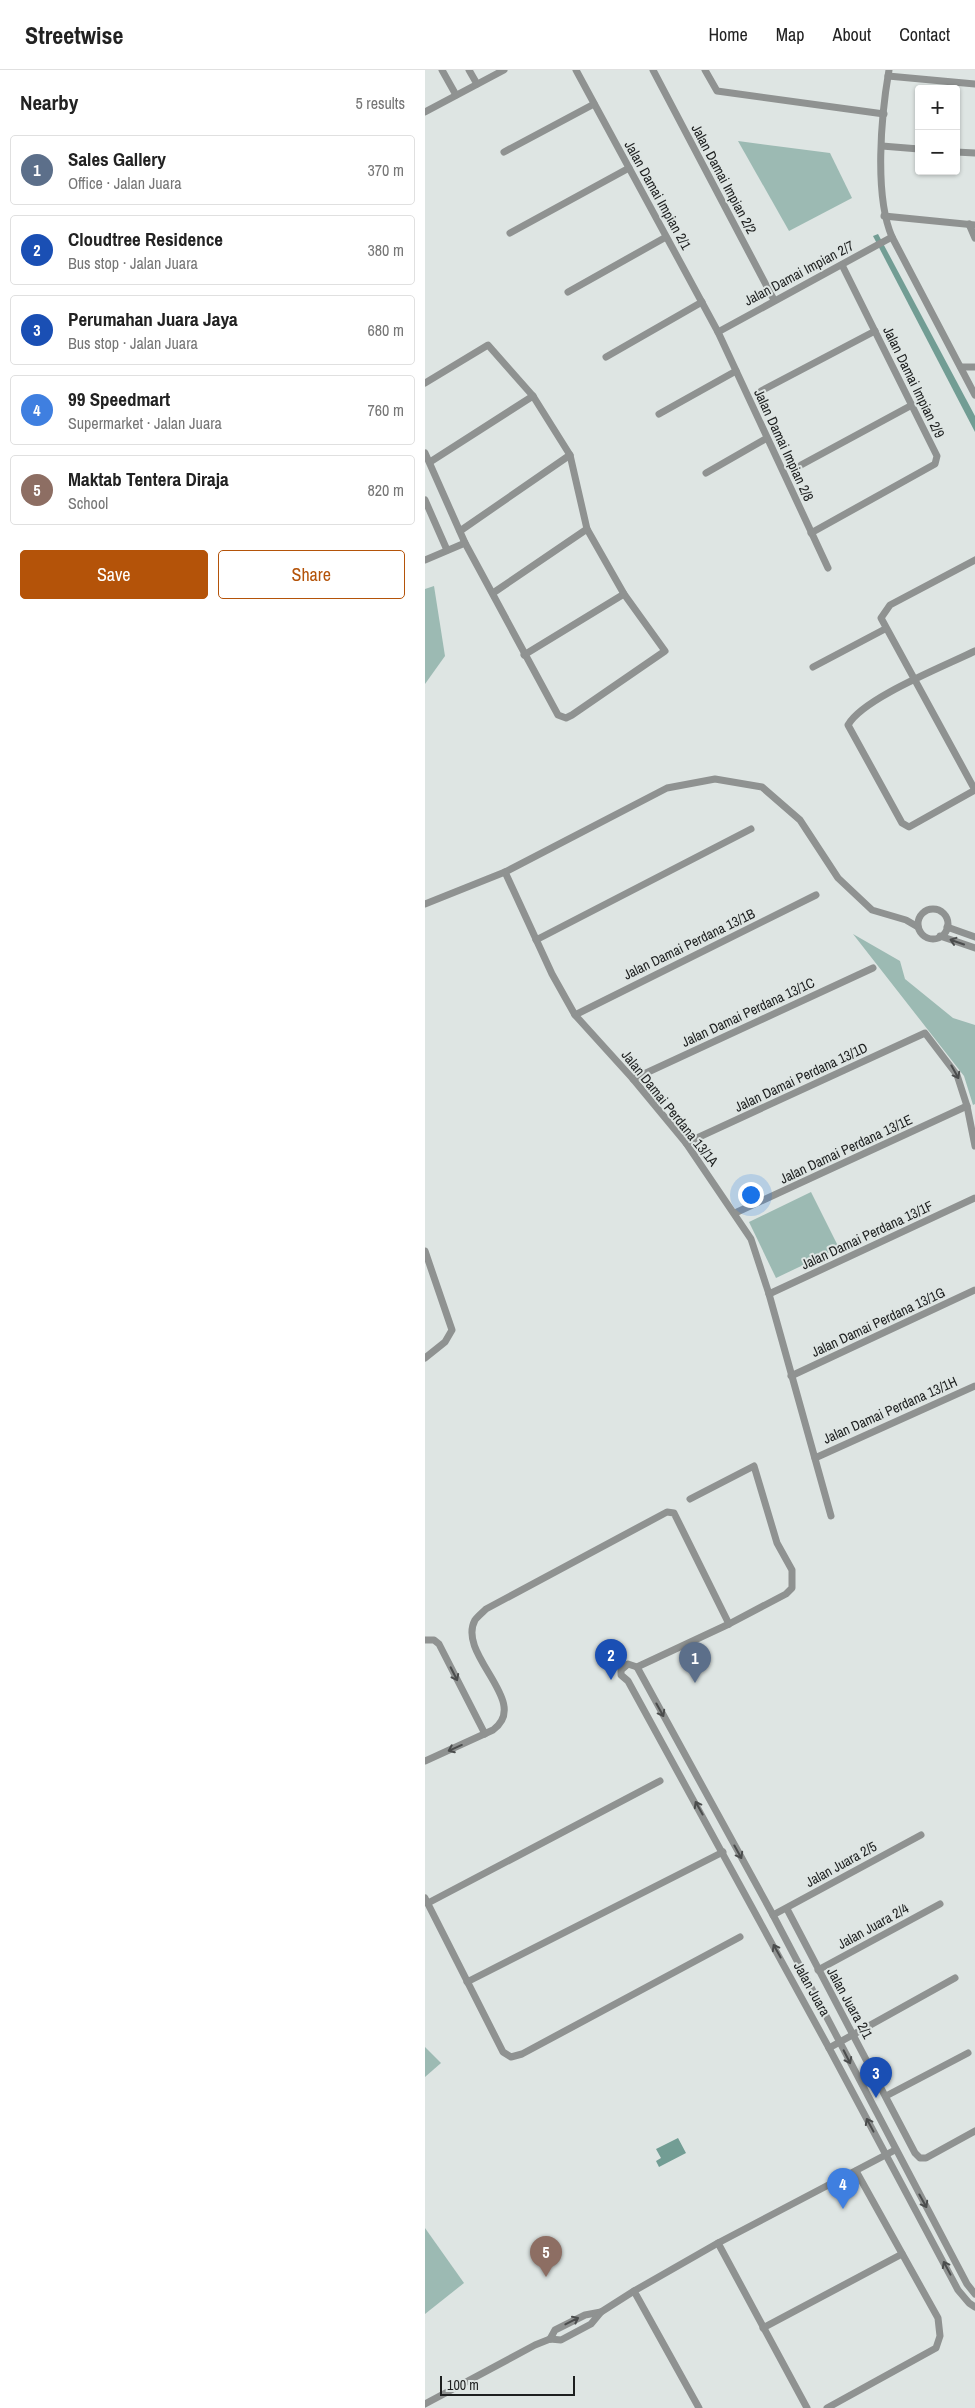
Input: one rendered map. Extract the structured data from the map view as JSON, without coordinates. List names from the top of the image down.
{
  "streets": {
    "street": [
      "Jalan Damai Impian 2/2",
      "Jalan Damai Impian 2/1",
      "Jalan Damai Impian 2/7",
      "Jalan Damai Impian 2/9",
      "Jalan Damai Impian 2/8",
      "Jalan Damai Perdana 13/1B",
      "Jalan Damai Perdana 13/1C",
      "Jalan Damai Perdana 13/1D",
      "Jalan Damai Perdana 13/1A",
      "Jalan Damai Perdana 13/1E",
      "Jalan Damai Perdana 13/1F",
      "Jalan Damai Perdana 13/1G",
      "Jalan Damai Perdana 13/1H",
      "Jalan Juara 2/5",
      "Jalan Juara 2/4",
      "Jalan Juara",
      "Jalan Juara 2/1"
    ]
  },
  "crossings": [
    ["Jalan Damai Impian 2/2", "Jalan Damai Impian 2/7"],
    ["Jalan Damai Impian 2/1", "Jalan Damai Impian 2/7"],
    ["Jalan Damai Impian 2/1", "Jalan Damai Impian 2/8"],
    ["Jalan Damai Impian 2/7", "Jalan Damai Impian 2/9"],
    ["Jalan Damai Impian 2/7", "Jalan Damai Impian 2/8"],
    ["Jalan Damai Impian 2/9", "Jalan Damai Impian 2/8"],
    ["Jalan Damai Perdana 13/1B", "Jalan Damai Perdana 13/1A"],
    ["Jalan Damai Perdana 13/1C", "Jalan Damai Perdana 13/1A"],
    ["Jalan Damai Perdana 13/1D", "Jalan Damai Perdana 13/1A"],
    ["Jalan Damai Perdana 13/1D", "Jalan Damai Perdana 13/1E"],
    ["Jalan Damai Perdana 13/1A", "Jalan Damai Perdana 13/1E"],
    ["Jalan Damai Perdana 13/1A", "Jalan Damai Perdana 13/1F"],
    ["Jalan Damai Perdana 13/1A", "Jalan Damai Perdana 13/1G"],
    ["Jalan Damai Perdana 13/1A", "Jalan Damai Perdana 13/1H"],
    ["Jalan Juara 2/5", "Jalan Juara"],
    ["Jalan Juara 2/5", "Jalan Juara 2/1"],
    ["Jalan Juara 2/4", "Jalan Juara 2/1"]
  ],
  "one_way": ["Jalan Damai Perdana 13/1D"],
  "scale_bar": "100 m",
  "page": {
    "header": "Streetwise",
    "nav": [
      "Home",
      "Map",
      "About",
      "Contact"
    ],
    "heading": ["Nearby", "5 results"],
    "map_buttons": ["+", "−"],
    "list": [
      {
        "mark": "1",
        "name": "Sales Gallery",
        "note": "Office · Jalan Juara",
        "value": "370 m"
      },
      {
        "mark": "2",
        "name": "Cloudtree Residence",
        "note": "Bus stop · Jalan Juara",
        "value": "380 m"
      },
      {
        "mark": "3",
        "name": "Perumahan Juara Jaya",
        "note": "Bus stop · Jalan Juara",
        "value": "680 m"
      },
      {
        "mark": "4",
        "name": "99 Speedmart",
        "note": "Supermarket · Jalan Juara",
        "value": "760 m"
      },
      {
        "mark": "5",
        "name": "Maktab Tentera Diraja",
        "note": "School",
        "value": "820 m"
      }
    ],
    "buttons": ["Save", "Share"],
    "pins": [
      "2",
      "1",
      "3",
      "4",
      "5"
    ],
    "scale": "100 m"
  }
}
